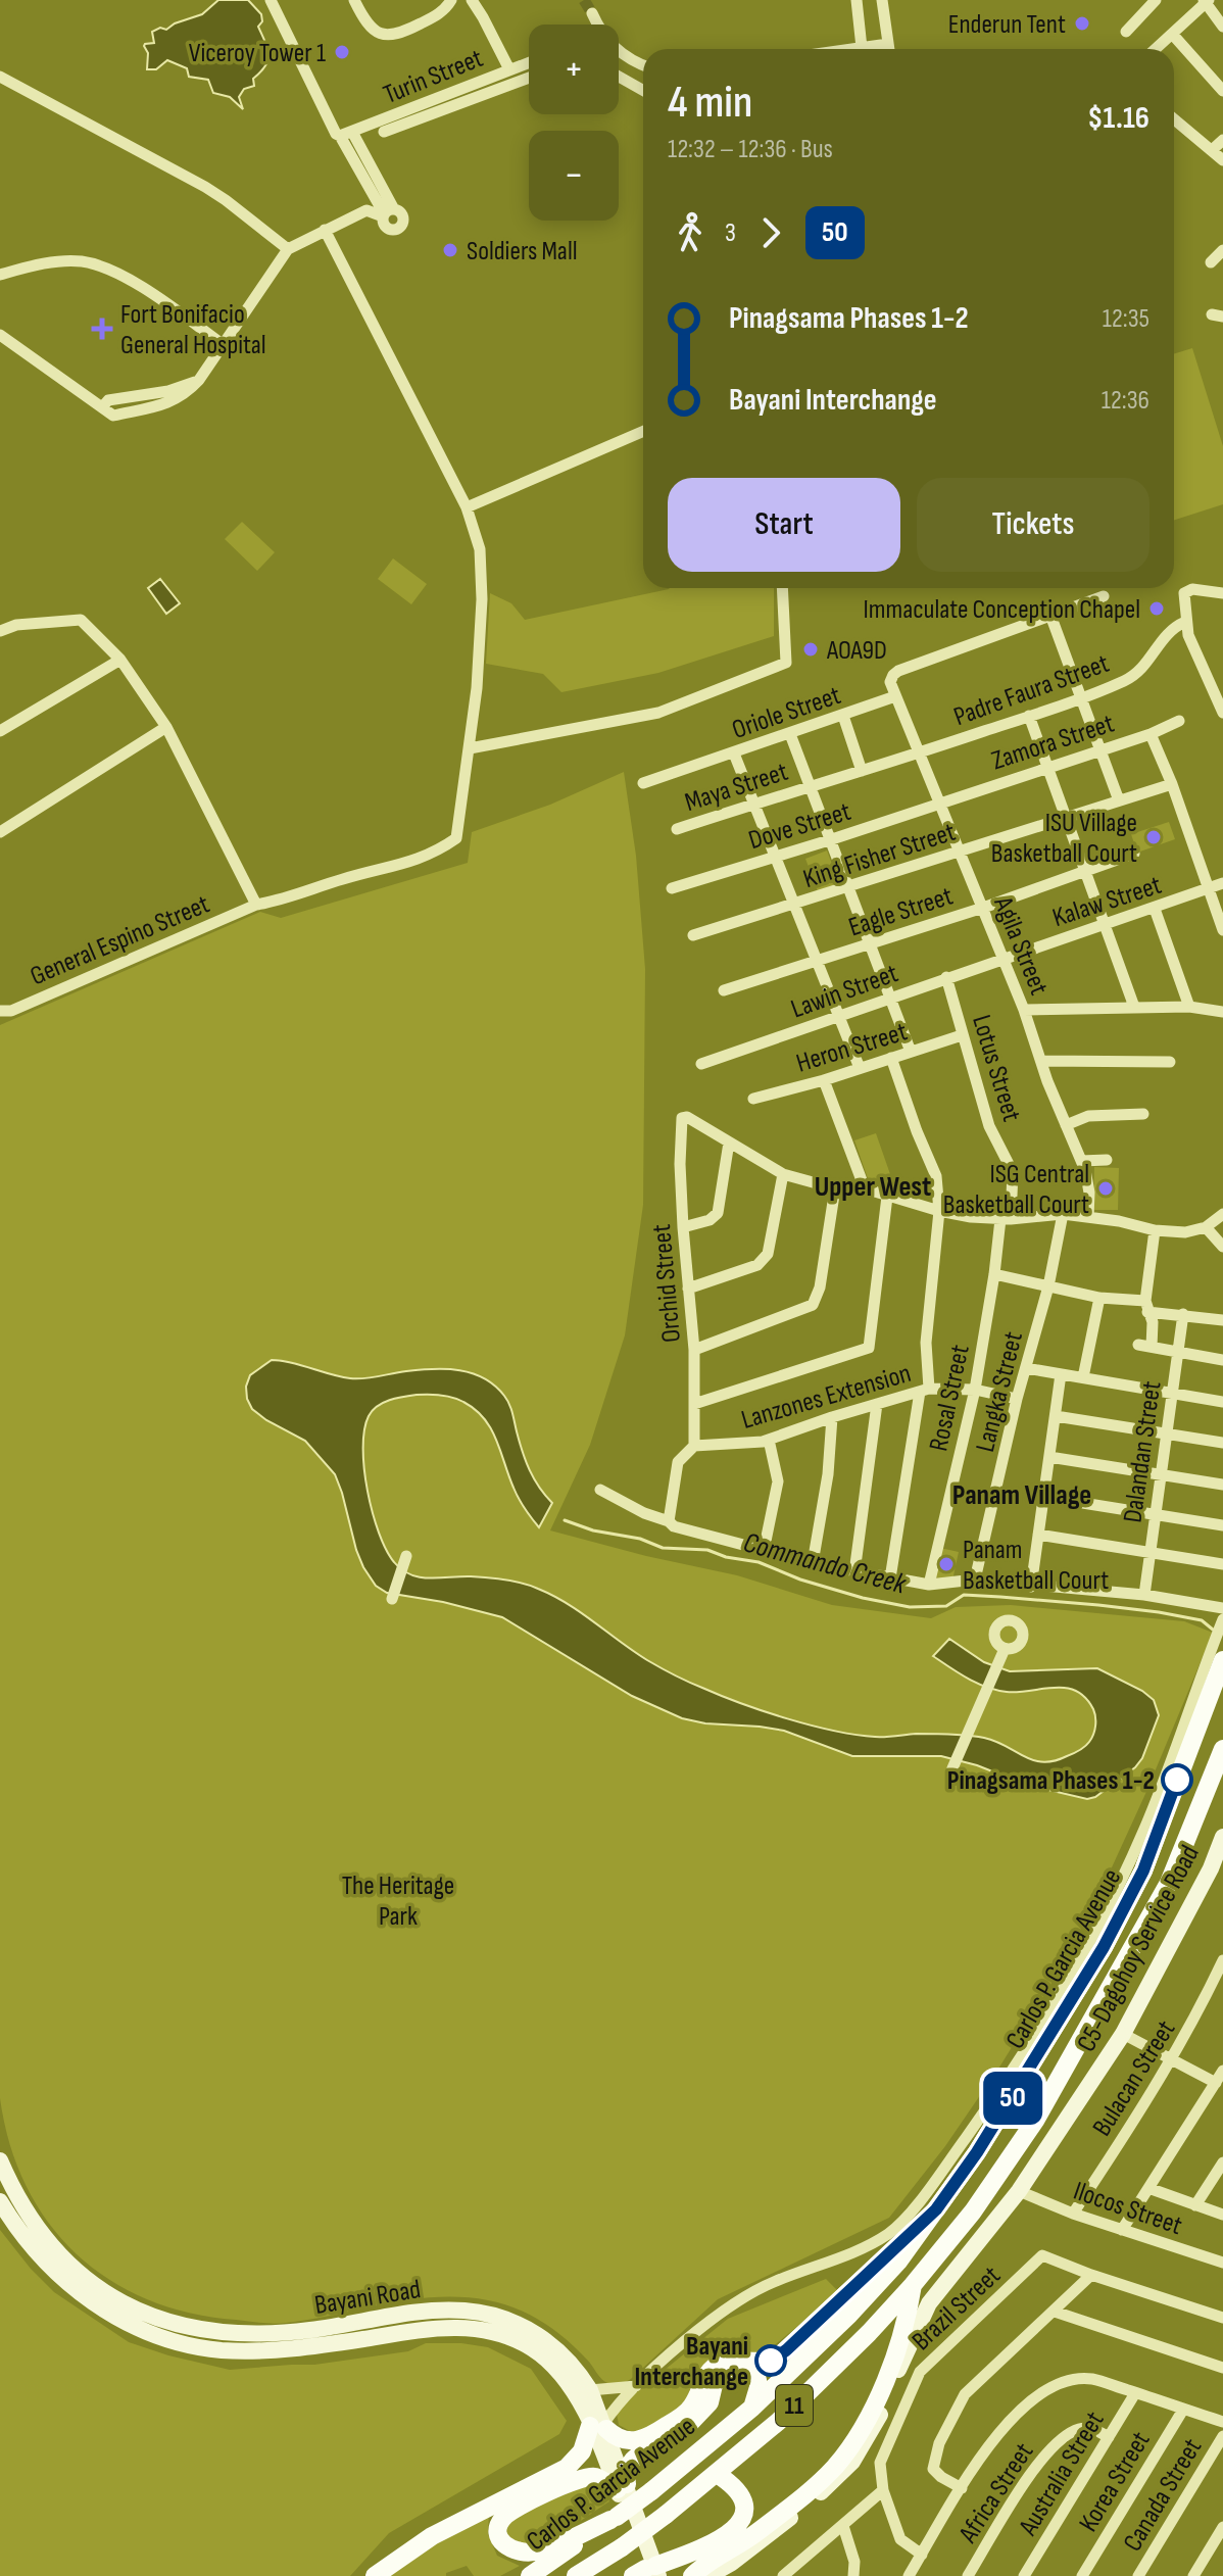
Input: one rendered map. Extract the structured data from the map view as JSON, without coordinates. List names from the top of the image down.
{
  "streets": {
    "main road": [
      "C5-Dagohoy Service Road",
      "Carlos P. Garcia Avenue",
      "Bayani Road",
      "11"
    ],
    "street": [
      "Turin Street",
      "Padre Faura Street",
      "Oriole Street",
      "Zamora Street",
      "Maya Street",
      "Dove Street",
      "King Fisher Street",
      "Kalaw Street",
      "Eagle Street",
      "General Espino Street",
      "Agila Street",
      "Lawin Street",
      "Heron Street",
      "Lotus Street",
      "Orchid Street",
      "Langka Street",
      "Lanzones Extension",
      "Rosal Street",
      "Dalandan Street",
      "Bulacan Street",
      "Ilocos Street",
      "Brazil Street",
      "Australia Street",
      "Korea Street",
      "Africa Street",
      "Canada Street"
    ]
  },
  "crossings": [
    ["Padre Faura Street", "Maya Street"],
    ["Padre Faura Street", "Agila Street"],
    ["Oriole Street", "Maya Street"],
    ["Oriole Street", "Agila Street"],
    ["Zamora Street", "Dove Street"],
    ["Zamora Street", "Agila Street"],
    ["Maya Street", "Dove Street"],
    ["Maya Street", "King Fisher Street"],
    ["Maya Street", "Eagle Street"],
    ["Maya Street", "Agila Street"],
    ["Maya Street", "Lawin Street"],
    ["Maya Street", "Heron Street"],
    ["Dove Street", "Agila Street"],
    ["King Fisher Street", "Agila Street"],
    ["Kalaw Street", "Agila Street"],
    ["Kalaw Street", "Lawin Street"],
    ["Eagle Street", "Agila Street"],
    ["Agila Street", "Lawin Street"],
    ["Lawin Street", "Lotus Street"],
    ["Heron Street", "Lotus Street"],
    ["Lotus Street", "Rosal Street"],
    ["Orchid Street", "Lanzones Extension"],
    ["Langka Street", "Lanzones Extension"],
    ["Lanzones Extension", "Rosal Street"],
    ["C5-Dagohoy Service Road", "Ilocos Street"],
    ["Bulacan Street", "Ilocos Street"],
    ["Australia Street", "Africa Street"]
  ],
  "districts": ["Upper West", "Panam Village"],
  "water": ["Commando Creek"],
  "parks": ["The Heritage Park"],
  "places": {
    "other": [
      "Enderun Tent",
      "Viceroy Tower 1",
      "Soldiers Mall",
      "Immaculate Conception Chapel",
      "AOA9D",
      "ISU Village Basketball Court",
      "ISG Central Basketball Court",
      "Panam Basketball Court",
      "Pinagsama Phases 1-2",
      "Bayani Interchange"
    ],
    "health": ["Fort Bonifacio General Hospital"]
  },
  "lines": ["bus line 50"],
  "page": {
    "on_map": "50",
    "map_buttons": ["+", "−"],
    "heading": ["4 min", "12:32 – 12:36 · Bus", "$1.16"],
    "legs": ["3", "50"],
    "list": [
      {
        "name": "Pinagsama Phases 1-2",
        "value": "12:35"
      },
      {
        "name": "Bayani Interchange",
        "value": "12:36"
      }
    ],
    "buttons": ["Start", "Tickets"]
  }
}
